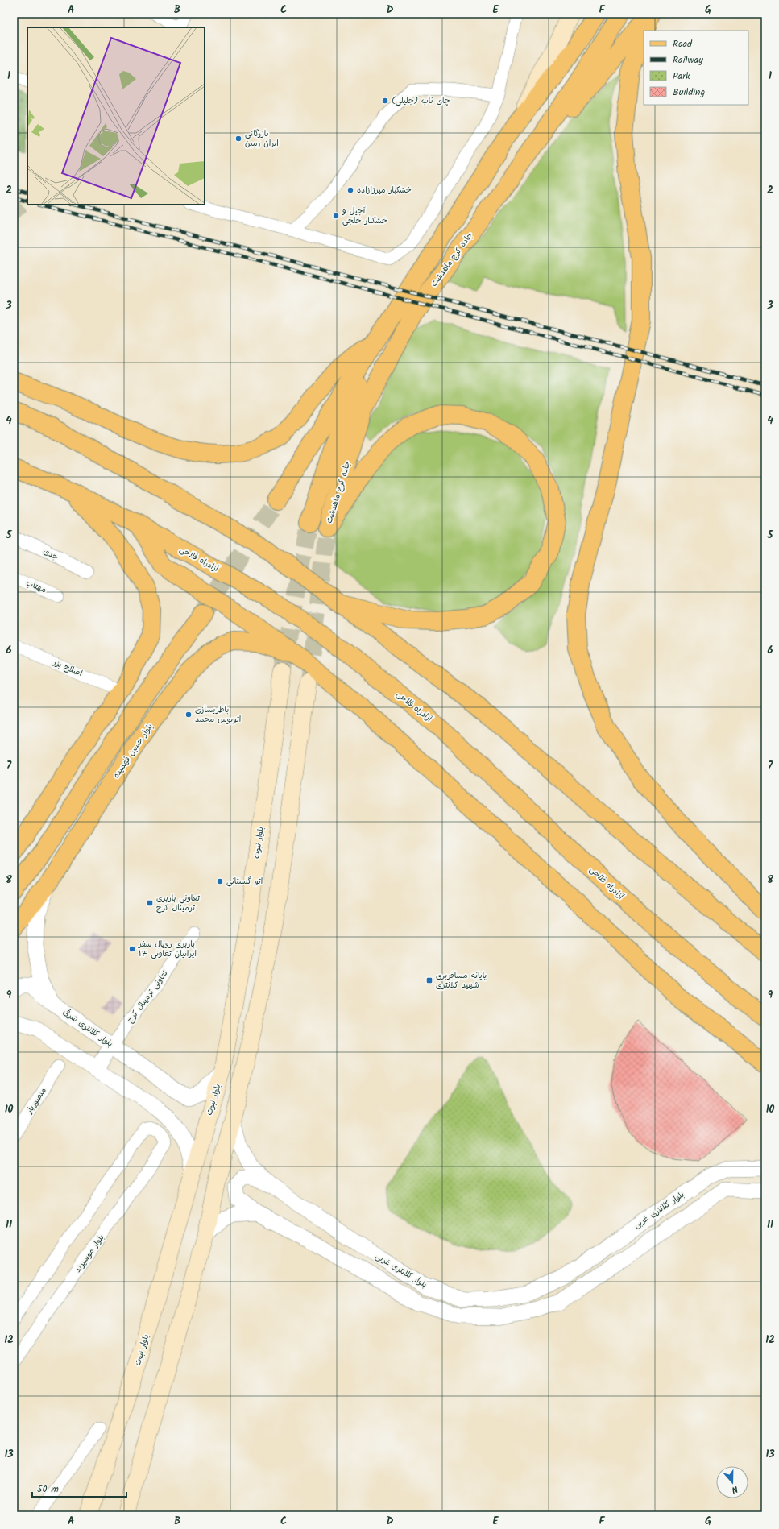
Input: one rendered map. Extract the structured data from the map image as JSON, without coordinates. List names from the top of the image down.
{
  "streets": {
    "main road": [
      "جاده کرج ماهدشت",
      "آزادراه فلاحی",
      "بلوار حسین فهمیده",
      "بلوار نبوت"
    ],
    "street": [
      "جدی",
      "مهتاب",
      "اصلاح بزر",
      "تعاونی ترمینال کرج",
      "بلوار کلانتری شرقی",
      "منصوریار",
      "بلوار کلانتری غربی",
      "بلوار موسیوند"
    ]
  },
  "crossings": [
    ["بلوار نبوت", "بلوار کلانتری شرقی"],
    ["تعاونی ترمینال کرج", "بلوار کلانتری شرقی"]
  ],
  "places": {
    "other": [
      "چای ناب (جلیلی)",
      "بازرگانی ایران زمین",
      "خشکبار میرزازاده",
      "آجیل و خشکبار خلجی",
      "باطریسازی اتوبوس محمد",
      "اتو گلستانی",
      "باربری رویال سفر ایرانیان تعاونی ۱۴"
    ],
    "transit": ["تعاونی باربری ترمینال کرج", "پایانه مسافربری شهید کلانتری"]
  },
  "legend": [
    "Road",
    "Railway",
    "Park",
    "Building"
  ],
  "scale_bar": "50 m",
  "north": "bottom",
  "grid": {
    "columns": [
      "A",
      "B",
      "C",
      "D",
      "E",
      "F",
      "G"
    ],
    "rows": [
      "1",
      "2",
      "3",
      "4",
      "5",
      "6",
      "7",
      "8",
      "9",
      "10",
      "11",
      "12",
      "13"
    ]
  }
}
